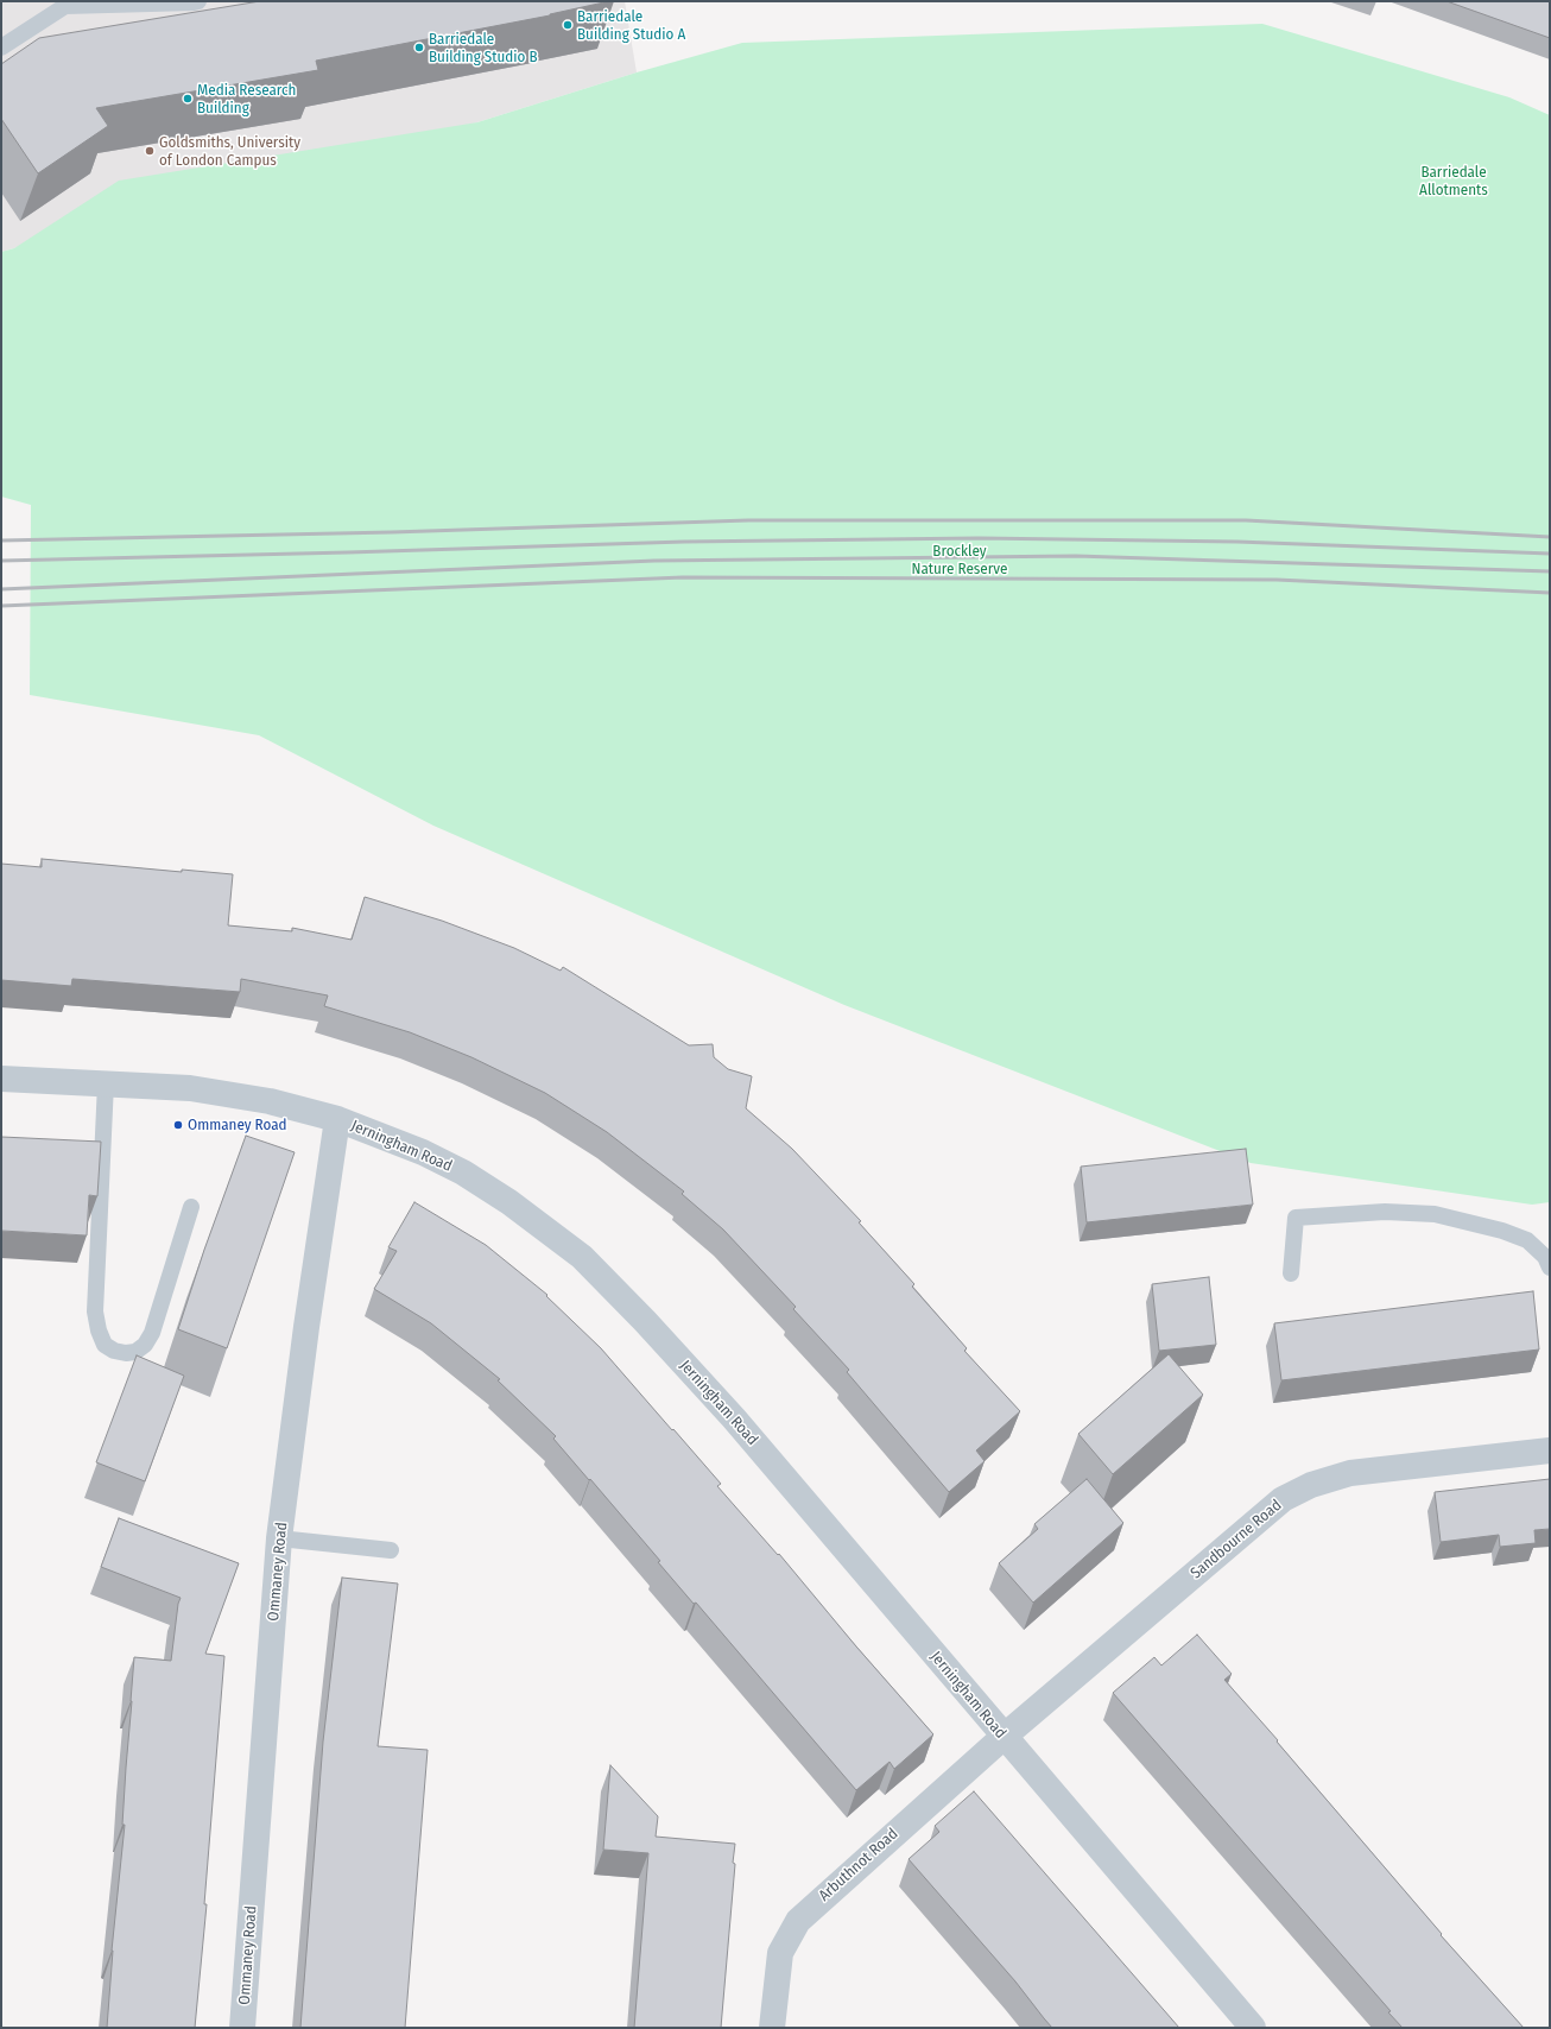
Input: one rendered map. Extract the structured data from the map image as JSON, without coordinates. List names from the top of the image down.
{
  "streets": {
    "street": [
      "Jerningham Road",
      "Sandbourne Road",
      "Ommaney Road",
      "Arbuthnot Road"
    ]
  },
  "crossings": [
    ["Jerningham Road", "Sandbourne Road"],
    ["Jerningham Road", "Ommaney Road"],
    ["Jerningham Road", "Arbuthnot Road"],
    ["Sandbourne Road", "Arbuthnot Road"]
  ],
  "parks": ["Barriedale Allotments", "Brockley Nature Reserve"],
  "places": [
    "Barriedale Building Studio A",
    "Barriedale Building Studio B",
    "Media Research Building",
    "Goldsmiths, University of London Campus",
    "Ommaney Road"
  ]
}
